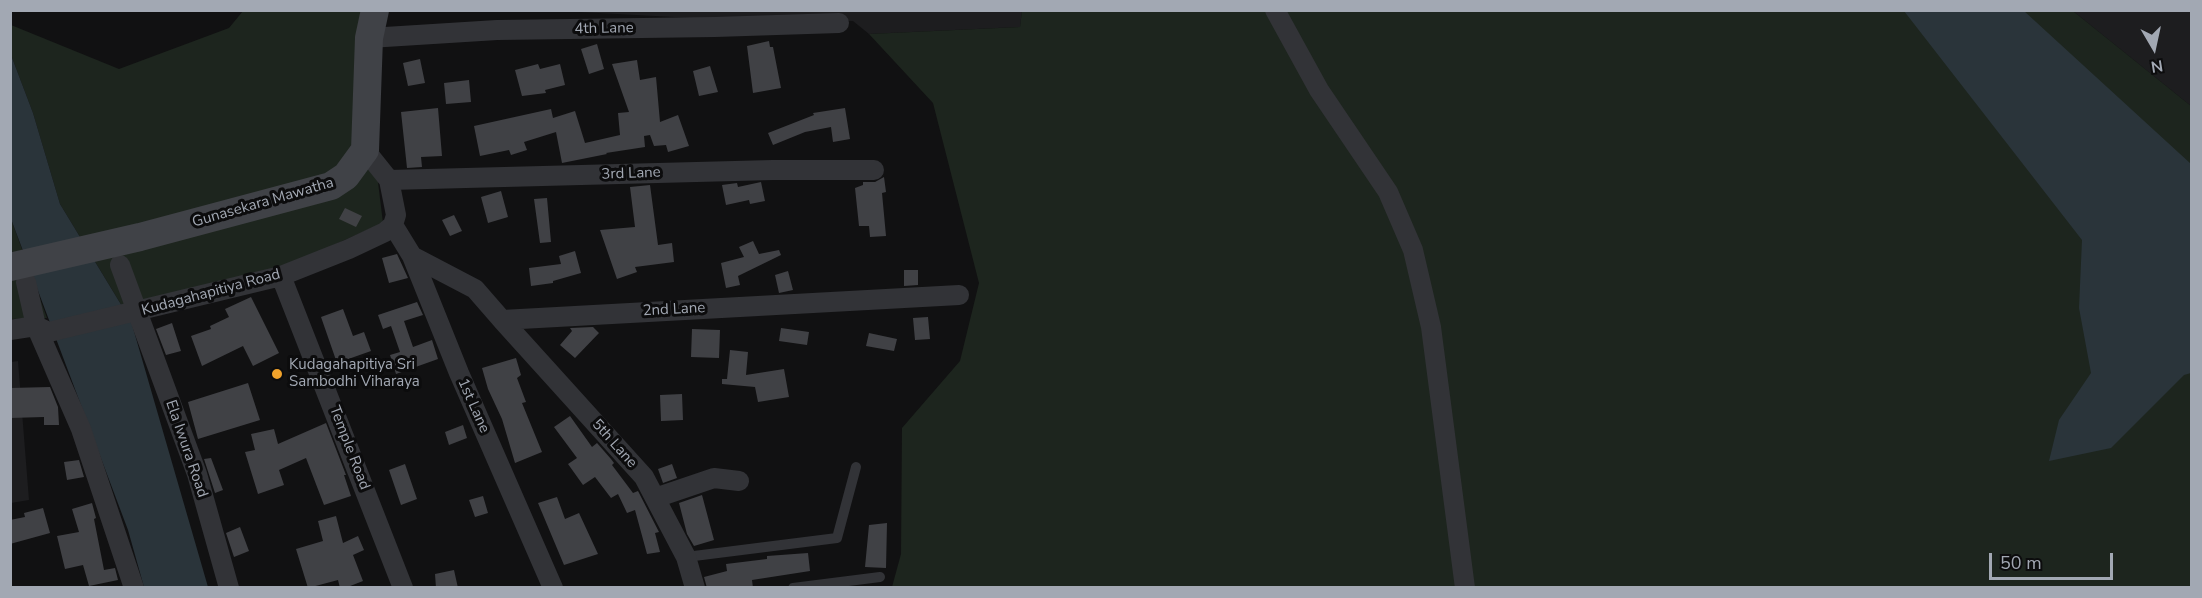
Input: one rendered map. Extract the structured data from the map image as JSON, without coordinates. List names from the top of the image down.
{
  "streets": {
    "street": [
      "4th Lane",
      "3rd Lane",
      "Gunasekara Mawatha",
      "Kudagahapitiya Road",
      "2nd Lane",
      "1st Lane",
      "5th Lane",
      "Temple Road",
      "Ela Iwura Road"
    ]
  },
  "crossings": [
    ["Kudagahapitiya Road", "1st Lane"],
    ["Kudagahapitiya Road", "Temple Road"],
    ["Kudagahapitiya Road", "Ela Iwura Road"],
    ["2nd Lane", "5th Lane"]
  ],
  "places": ["Kudagahapitiya Sri Sambodhi Viharaya"],
  "scale_bar": "50 m",
  "north": "bottom"
}
